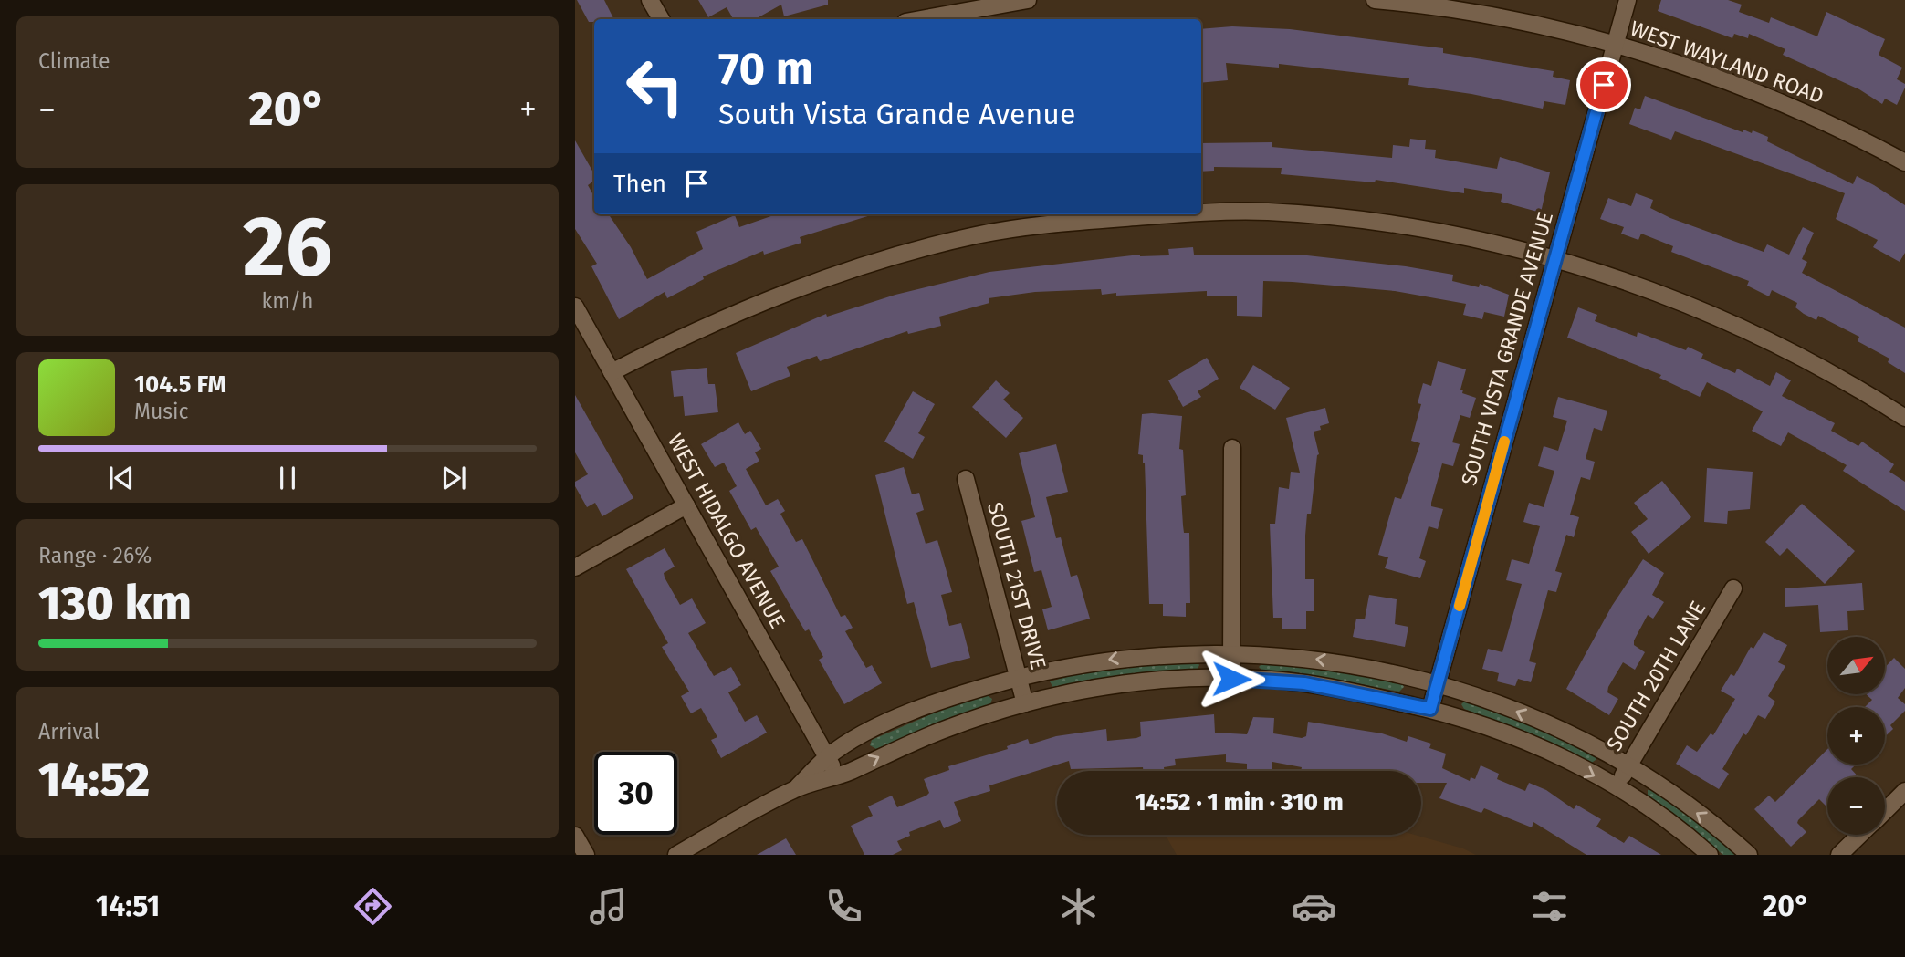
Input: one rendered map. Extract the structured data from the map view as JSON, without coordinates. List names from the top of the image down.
{
  "streets": {
    "street": [
      "WEST WAYLAND ROAD",
      "SOUTH VISTA GRANDE AVENUE",
      "WEST HIDALGO AVENUE",
      "SOUTH 21ST DRIVE",
      "SOUTH 20TH LANE"
    ]
  },
  "crossings": [
    ["WEST WAYLAND ROAD", "SOUTH VISTA GRANDE AVENUE"]
  ],
  "north": "top right",
  "page": {
    "tile": [
      "Climate",
      ["26", "km/h"],
      ["Range · 26%", "130 km"],
      ["Arrival", "14:52"]
    ],
    "turn": ["70 m", "South Vista Grande Avenue"],
    "heat": ["−", "20°", "+"],
    "then": "Then",
    "song": ["104.5 FM", "Music"],
    "map_buttons": ["+", "−"],
    "limit": "30",
    "trip": "14:52 · 1 min · 310 m",
    "tabs": ["14:51", "20°"]
  }
}
